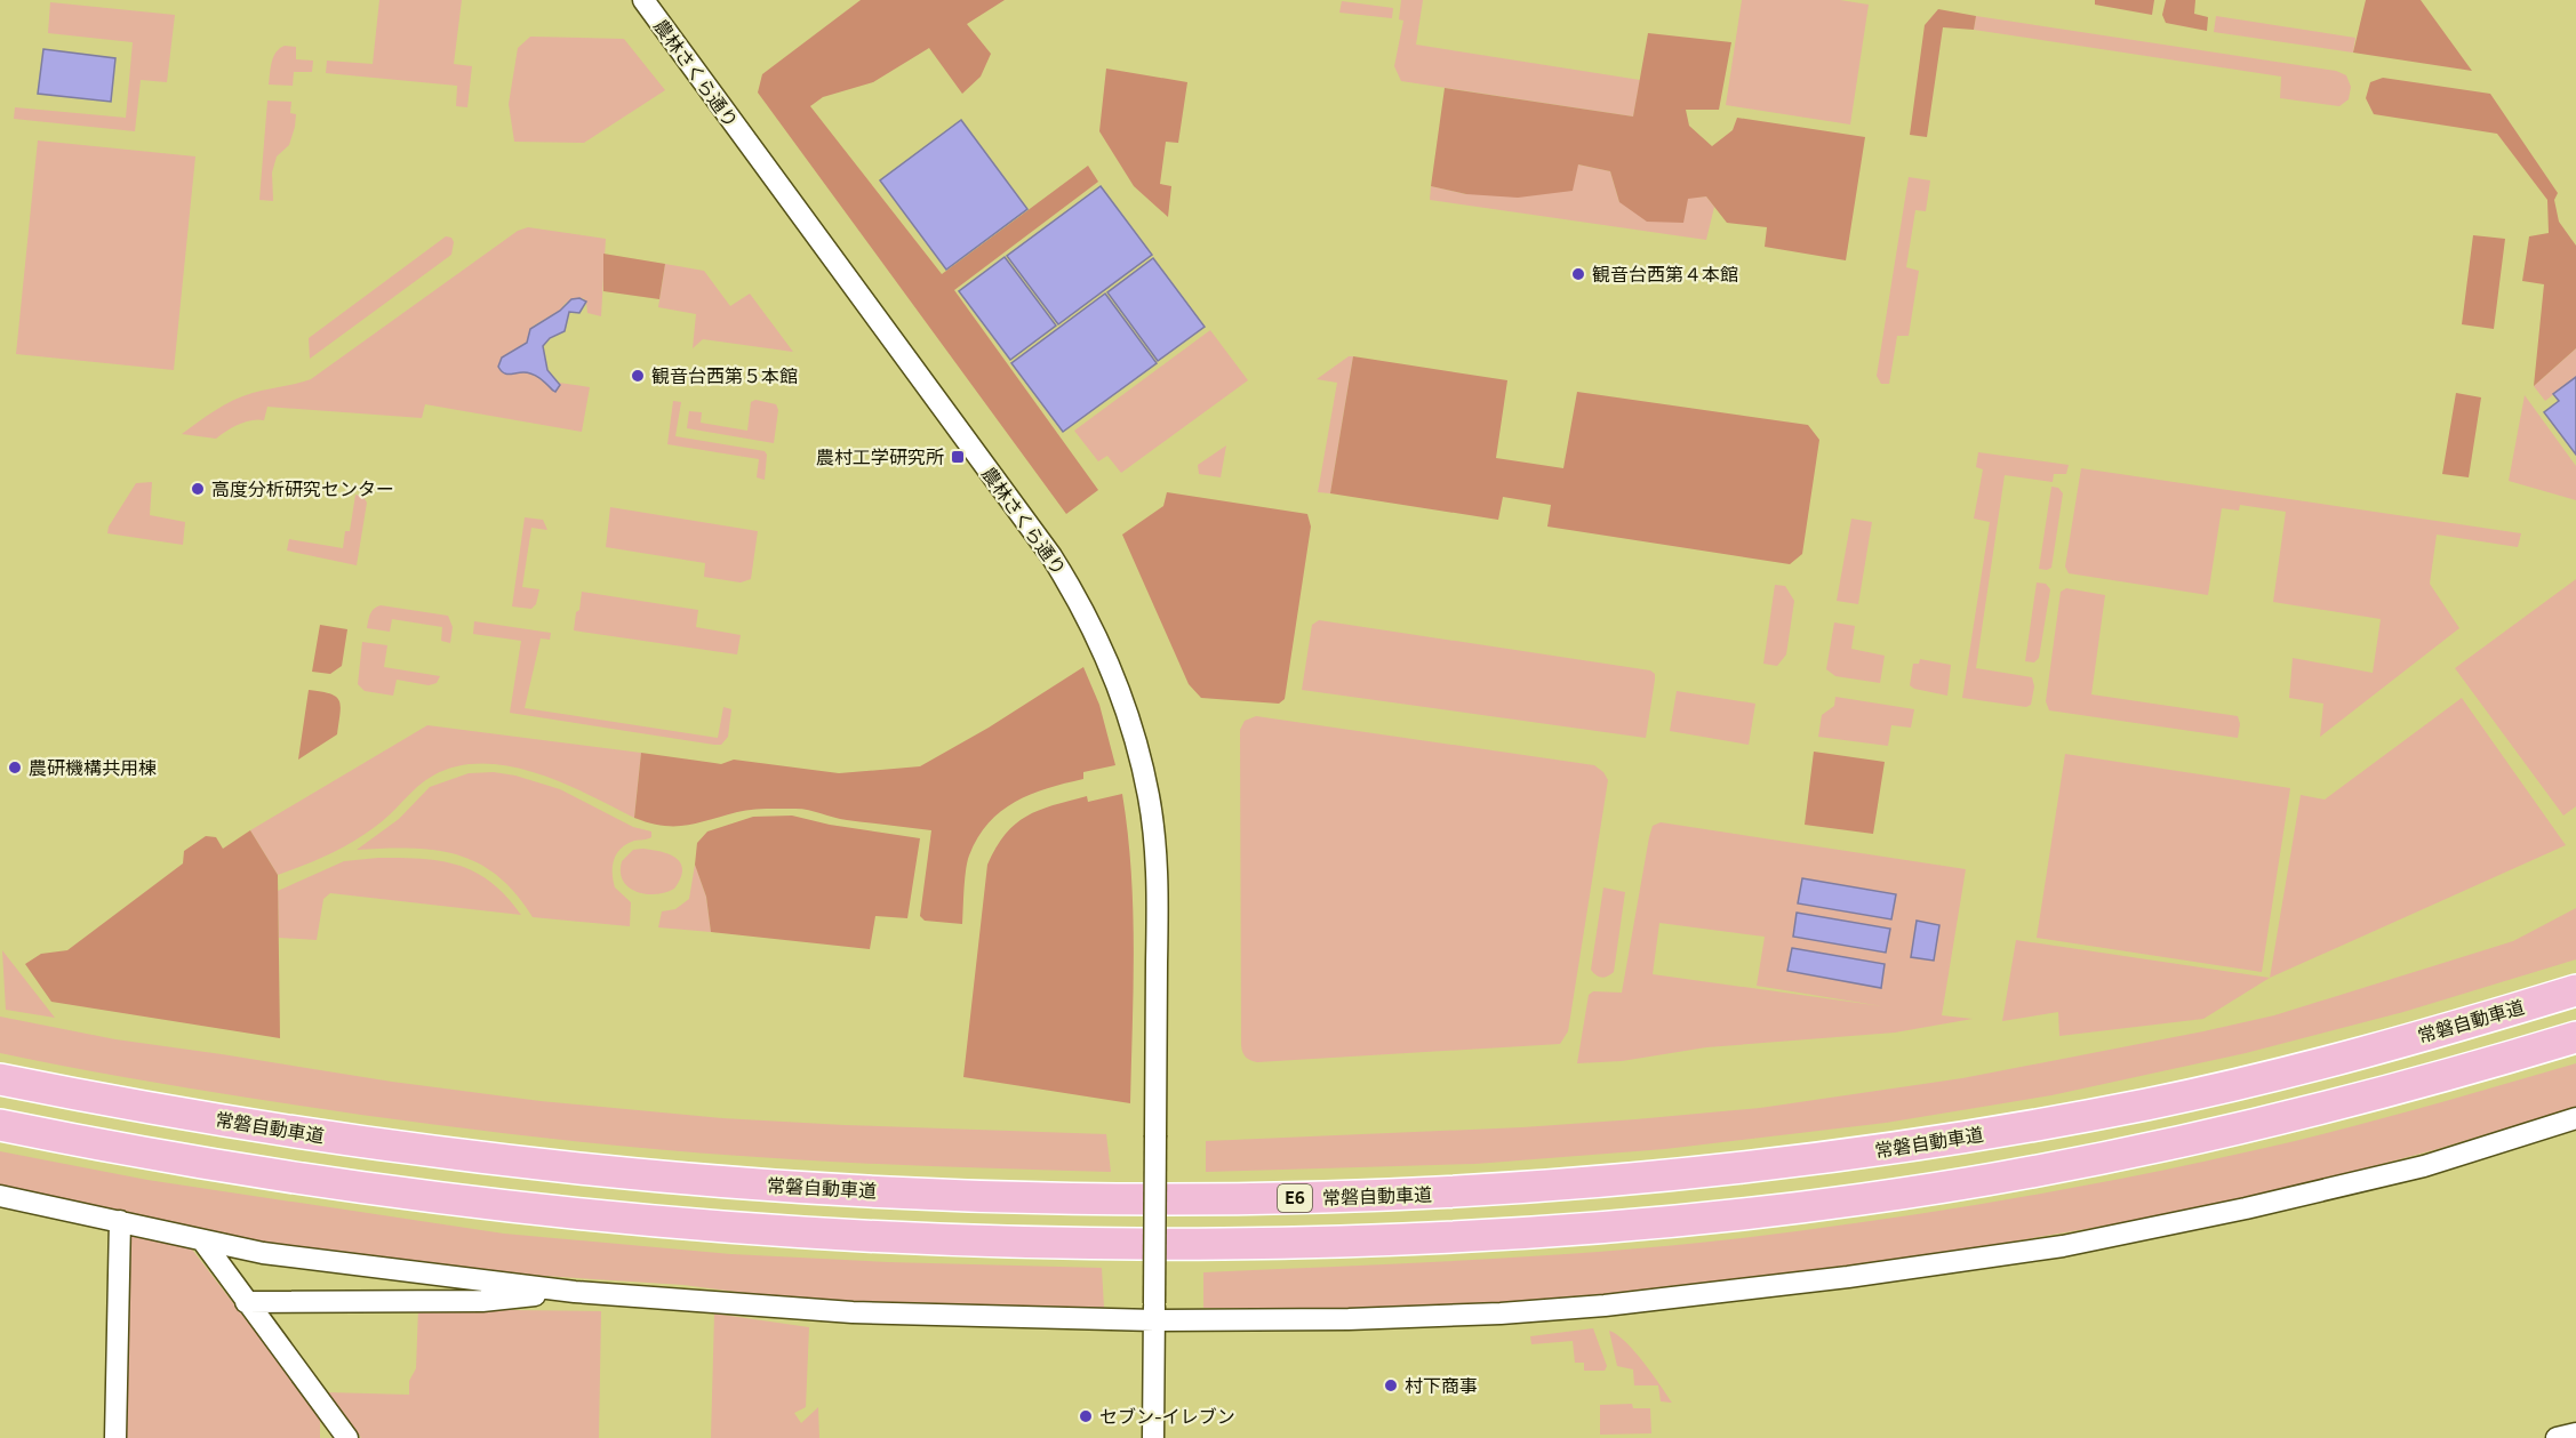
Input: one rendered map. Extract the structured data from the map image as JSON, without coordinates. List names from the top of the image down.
{
  "streets": {
    "highway": ["常磐自動車道", "E6"],
    "street": ["農林さくら通り"]
  },
  "places": {
    "other": [
      "観音台西第４本館",
      "観音台西第５本館",
      "高度分析研究センター",
      "農研機構共用棟",
      "村下商事",
      "セブン-イレブン"
    ],
    "transit": ["農村工学研究所"]
  }
}
